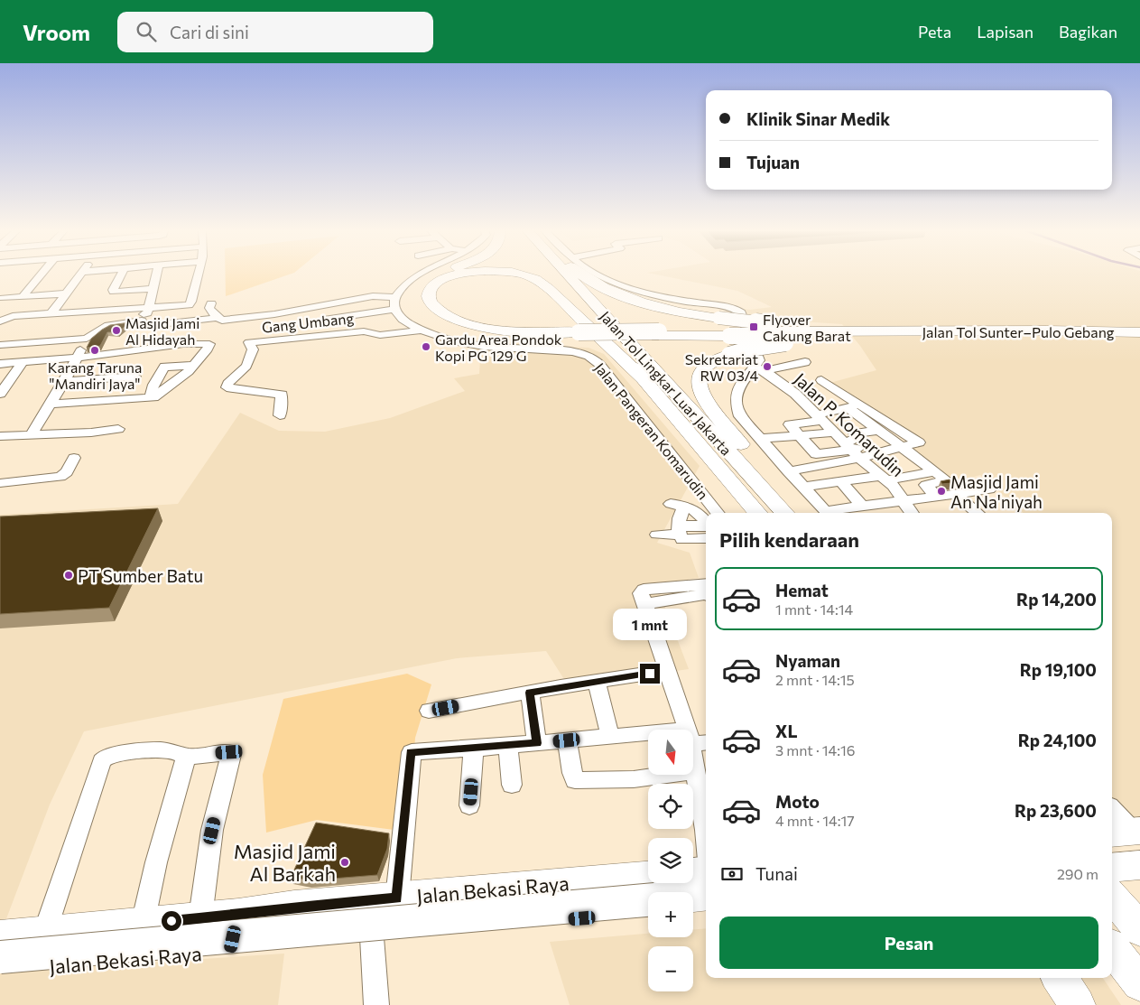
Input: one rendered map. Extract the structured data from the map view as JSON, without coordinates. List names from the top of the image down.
{
  "streets": {
    "highway": ["Jalan Tol Sunter–Pulo Gebang", "Jalan Tol Lingkar Luar Jakarta", "Jalan Bekasi Raya"],
    "street": ["Gang Umbang", "Jalan P. Komarudin", "Jalan Pangeran Komarudin"]
  },
  "crossings": [
    ["Gang Umbang", "Jalan Pangeran Komarudin"]
  ],
  "places": {
    "transit": ["Flyover Cakung Barat"],
    "other": [
      "Masjid Jami Al Hidayah",
      "Gardu Area Pondok Kopi PG 129 G",
      "Karang Taruna \"Mandiri Jaya\"",
      "Sekretariat RW 03/4",
      "Masjid Jami An Na'niyah",
      "PT Sumber Batu",
      "Masjid Jami Al Barkah"
    ]
  },
  "north": "bottom",
  "page": {
    "header": "Vroom",
    "search": "Cari di sini",
    "nav": ["Peta", "Lapisan", "Bagikan"],
    "banner": ["Klinik Sinar Medik", "Tujuan"],
    "heading": "Pilih kendaraan",
    "list": [
      {
        "name": "Hemat",
        "note": "1 mnt · 14:14",
        "value": "Rp 14,200"
      },
      {
        "name": "Nyaman",
        "note": "2 mnt · 14:15",
        "value": "Rp 19,100"
      },
      {
        "name": "XL",
        "note": "3 mnt · 14:16",
        "value": "Rp 24,100"
      },
      {
        "name": "Moto",
        "note": "4 mnt · 14:17",
        "value": "Rp 23,600"
      }
    ],
    "bubble": "1 mnt",
    "map_buttons": ["+", "−"],
    "pay": ["Tunai", "290 m"],
    "buttons": "Pesan"
  }
}
